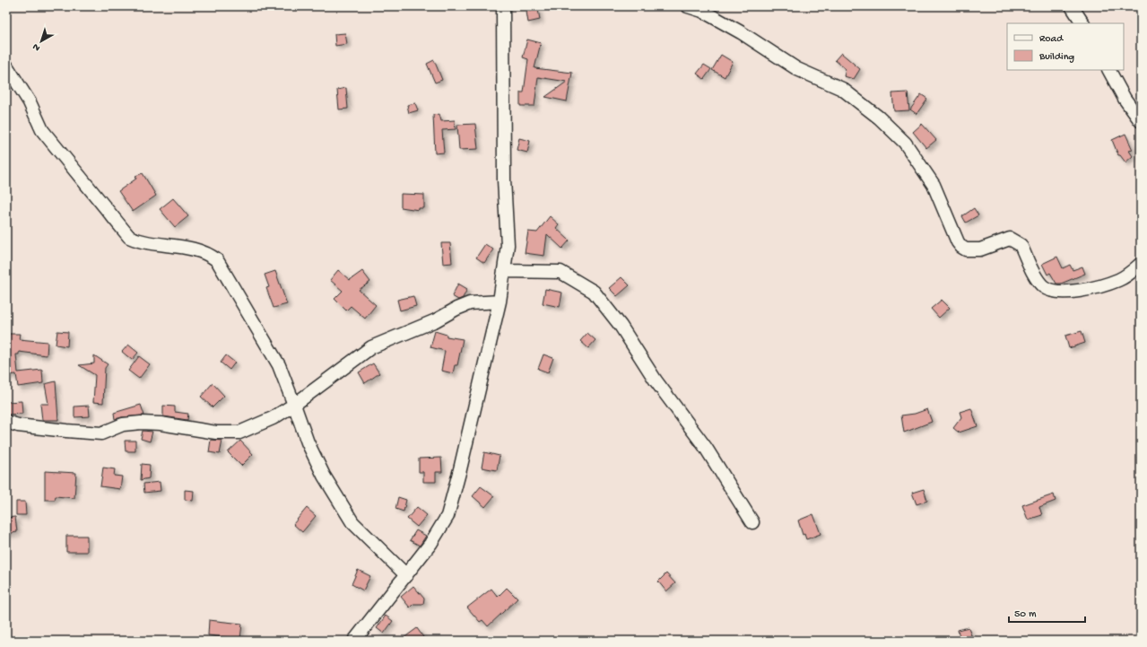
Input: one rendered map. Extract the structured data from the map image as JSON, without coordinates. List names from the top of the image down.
{
  "legend": ["Road", "Building"],
  "scale_bar": "50 m",
  "north": "bottom left"
}
